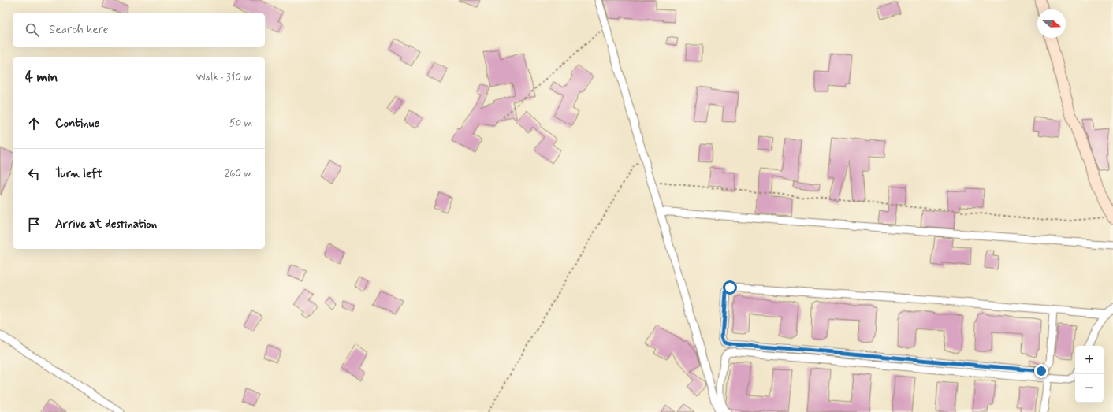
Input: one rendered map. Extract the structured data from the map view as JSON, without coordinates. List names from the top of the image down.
{
  "north": "right",
  "page": {
    "search": "Search here",
    "heading": ["4 min", "Walk · 310 m"],
    "list": [
      ["Continue", "50 m"],
      ["Turn left", "260 m"],
      "Arrive at destination"
    ],
    "map_buttons": ["+", "−"]
  }
}
